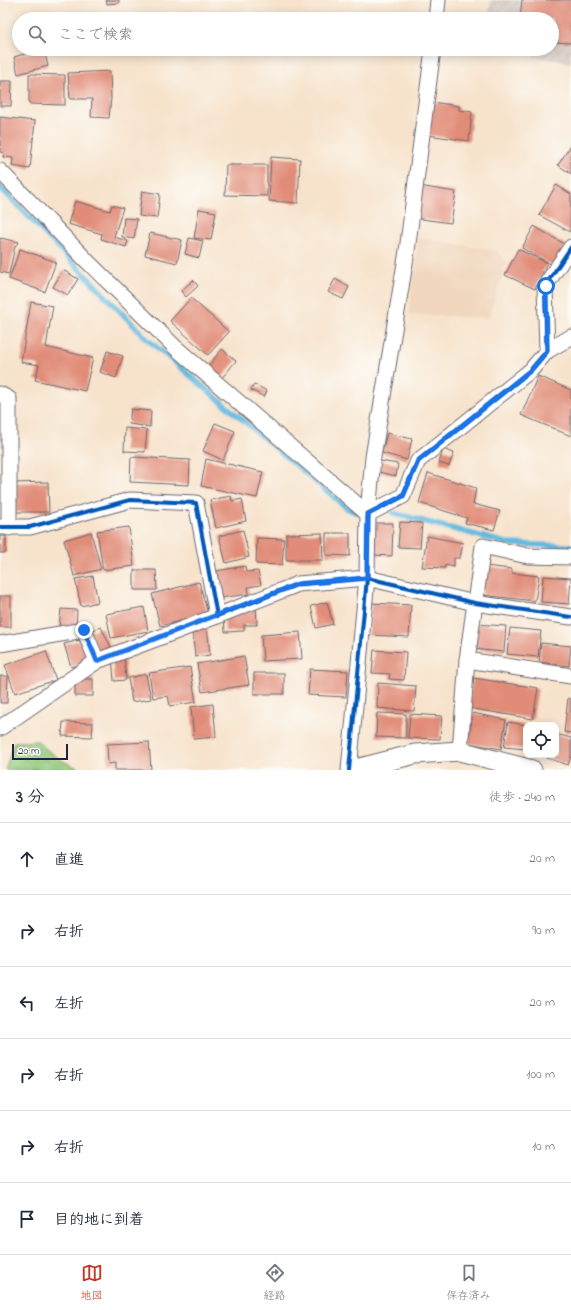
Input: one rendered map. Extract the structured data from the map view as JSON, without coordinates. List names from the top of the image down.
{
  "scale_bar": "20 m",
  "page": {
    "search": "ここで検索",
    "scale": "20 m",
    "heading": ["3 分", "徒歩 · 240 m"],
    "list": [
      ["直進", "20 m"],
      ["右折", "90 m"],
      ["左折", "20 m"],
      ["右折", "100 m"],
      ["右折", "10 m"],
      "目的地に到着"
    ],
    "nav": ["地図", "経路", "保存済み"]
  }
}
